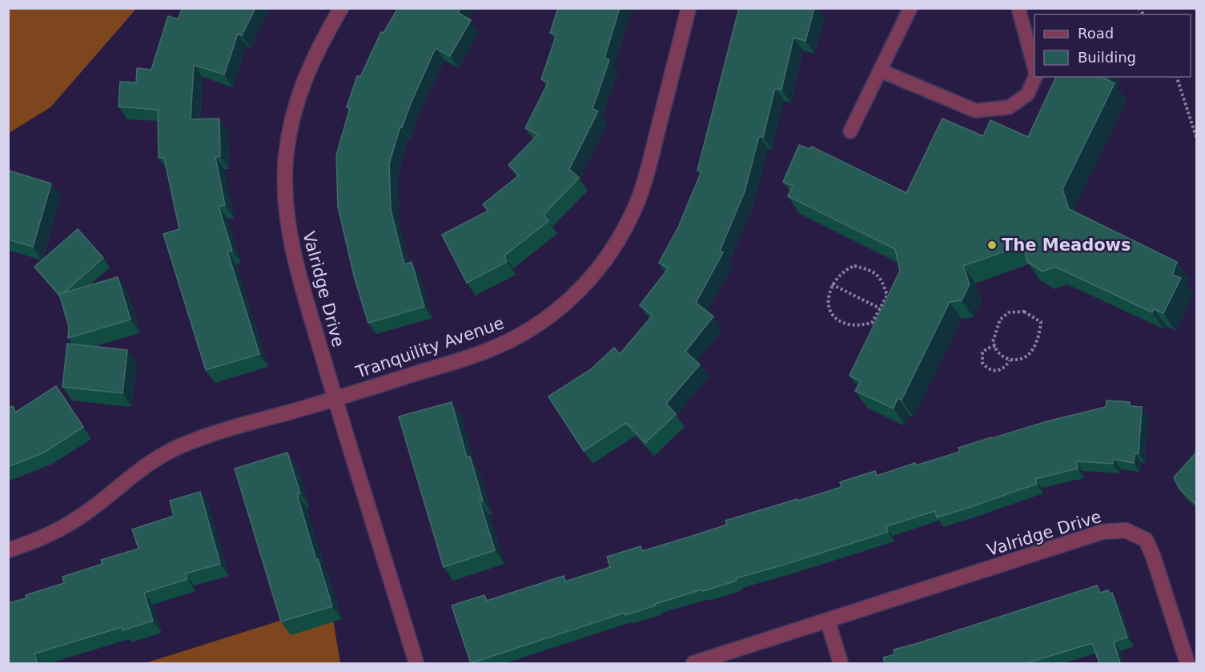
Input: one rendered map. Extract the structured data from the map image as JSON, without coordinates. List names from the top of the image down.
{
  "streets": {
    "street": ["Valridge Drive", "Tranquility Avenue"]
  },
  "crossings": [
    ["Valridge Drive", "Tranquility Avenue"]
  ],
  "places": ["The Meadows"],
  "legend": ["Road", "Building"]
}
